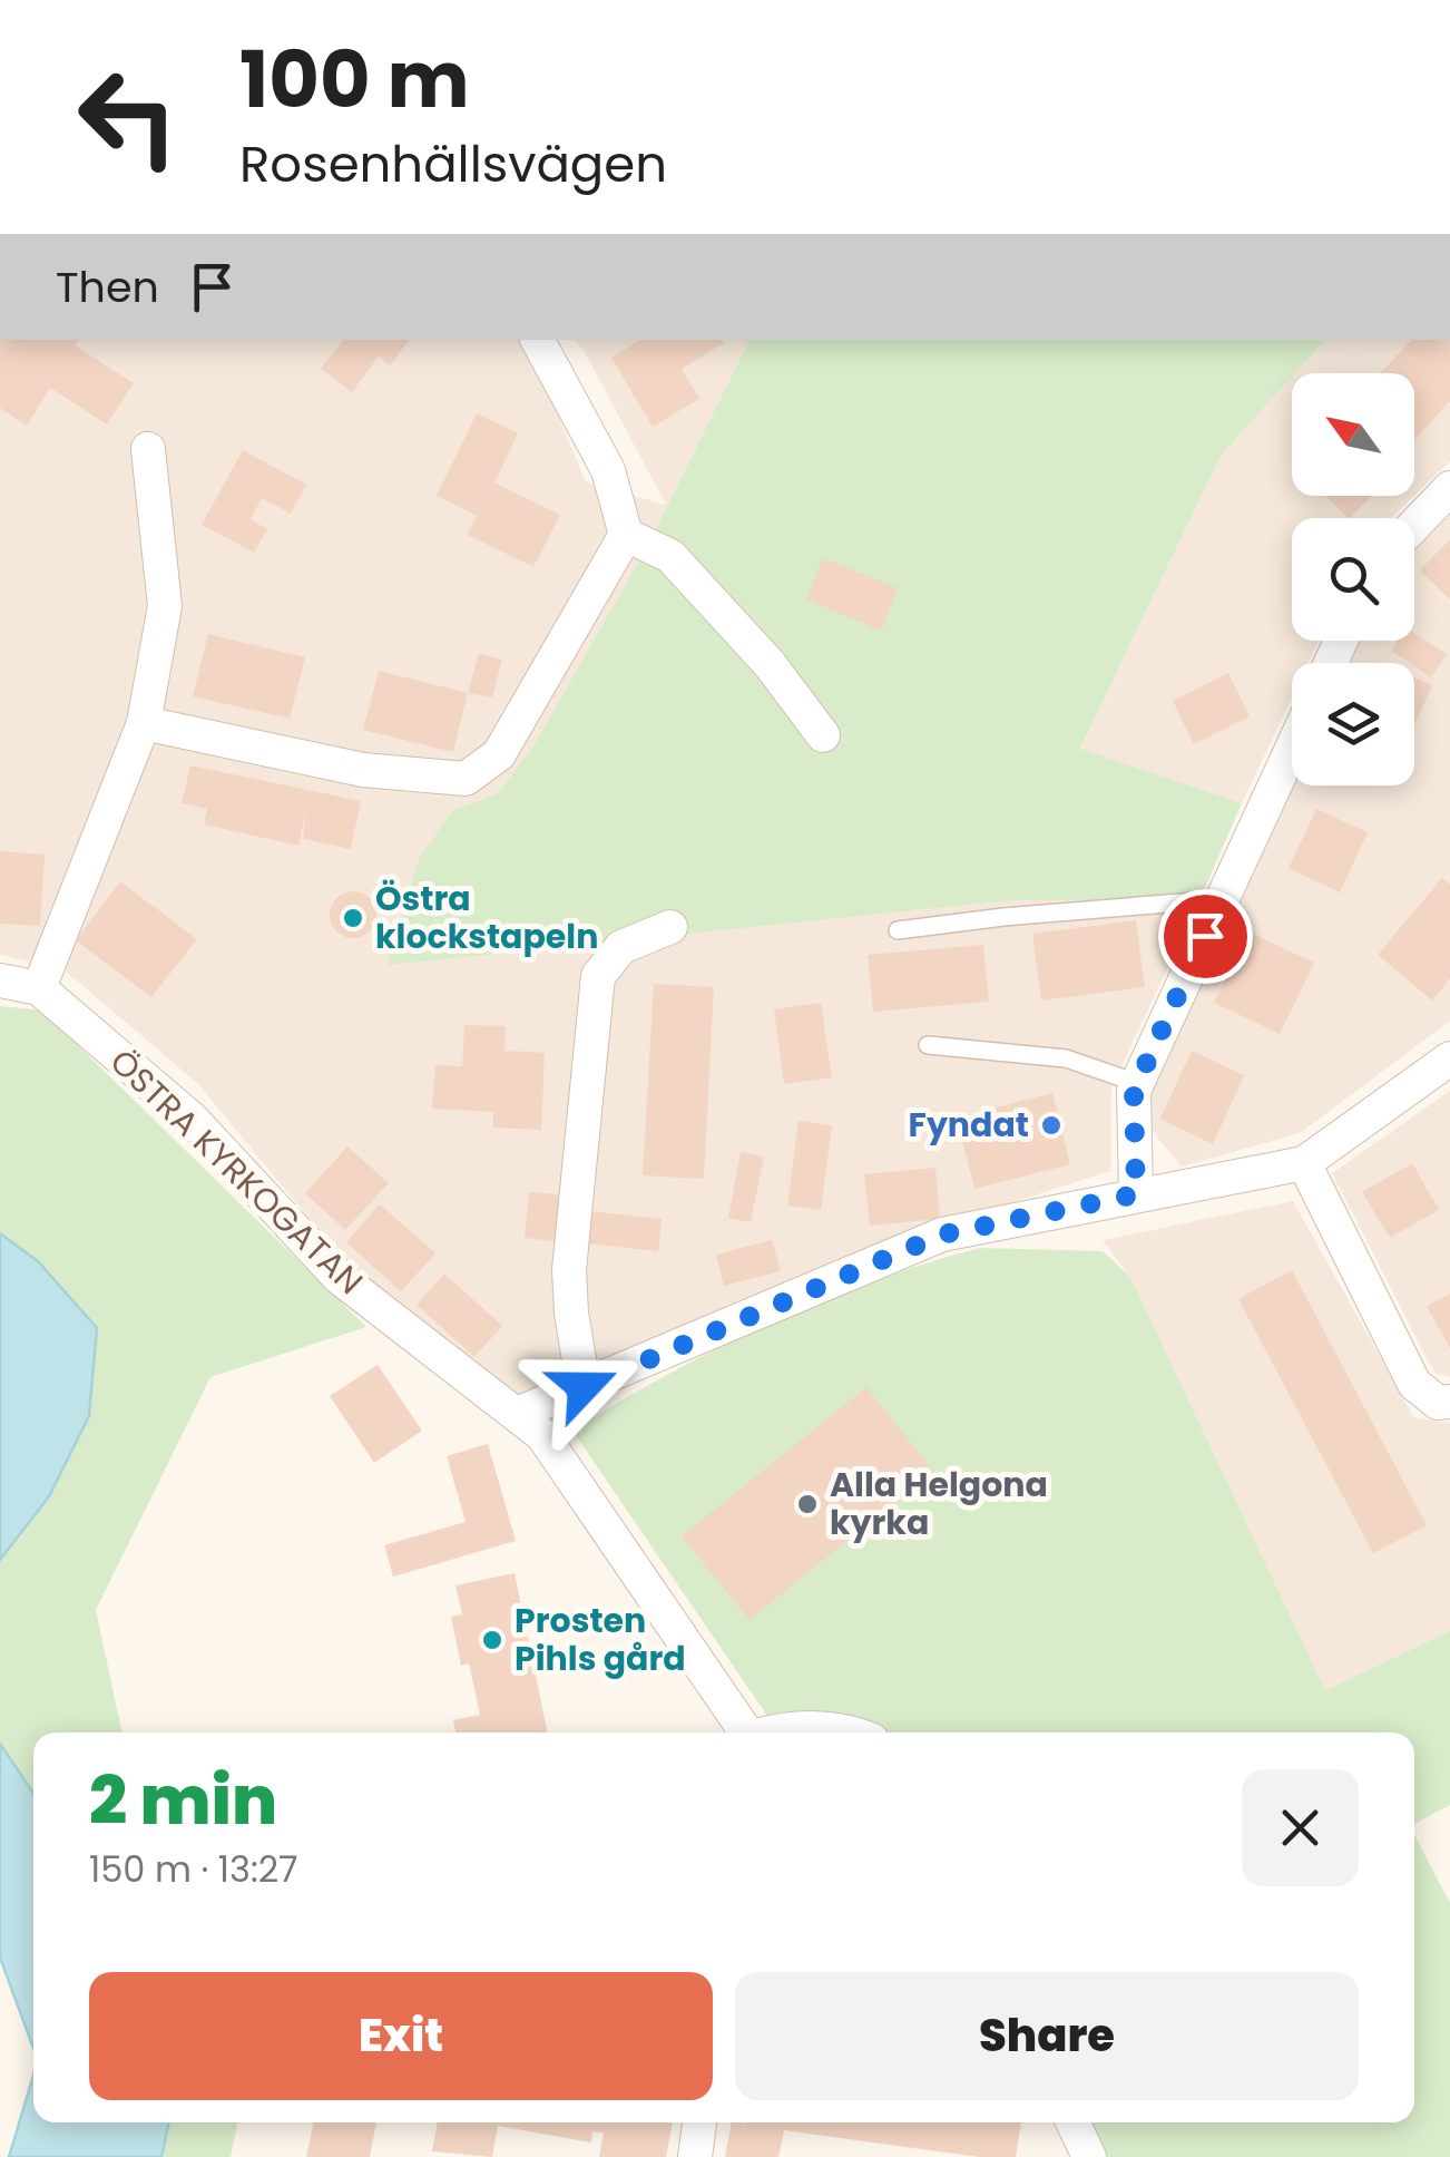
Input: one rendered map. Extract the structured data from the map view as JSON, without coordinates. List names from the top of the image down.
{
  "streets": {
    "street": ["ÖSTRA KYRKOGATAN"]
  },
  "places": [
    "Östra klockstapeln",
    "Fyndat",
    "Alla Helgona kyrka",
    "Prosten Pihls gård"
  ],
  "north": "top left",
  "page": {
    "turn": ["100 m", "Rosenhällsvägen"],
    "then": "Then",
    "heading": ["2 min", "150 m · 13:27"],
    "buttons": ["Exit", "Share"]
  }
}
